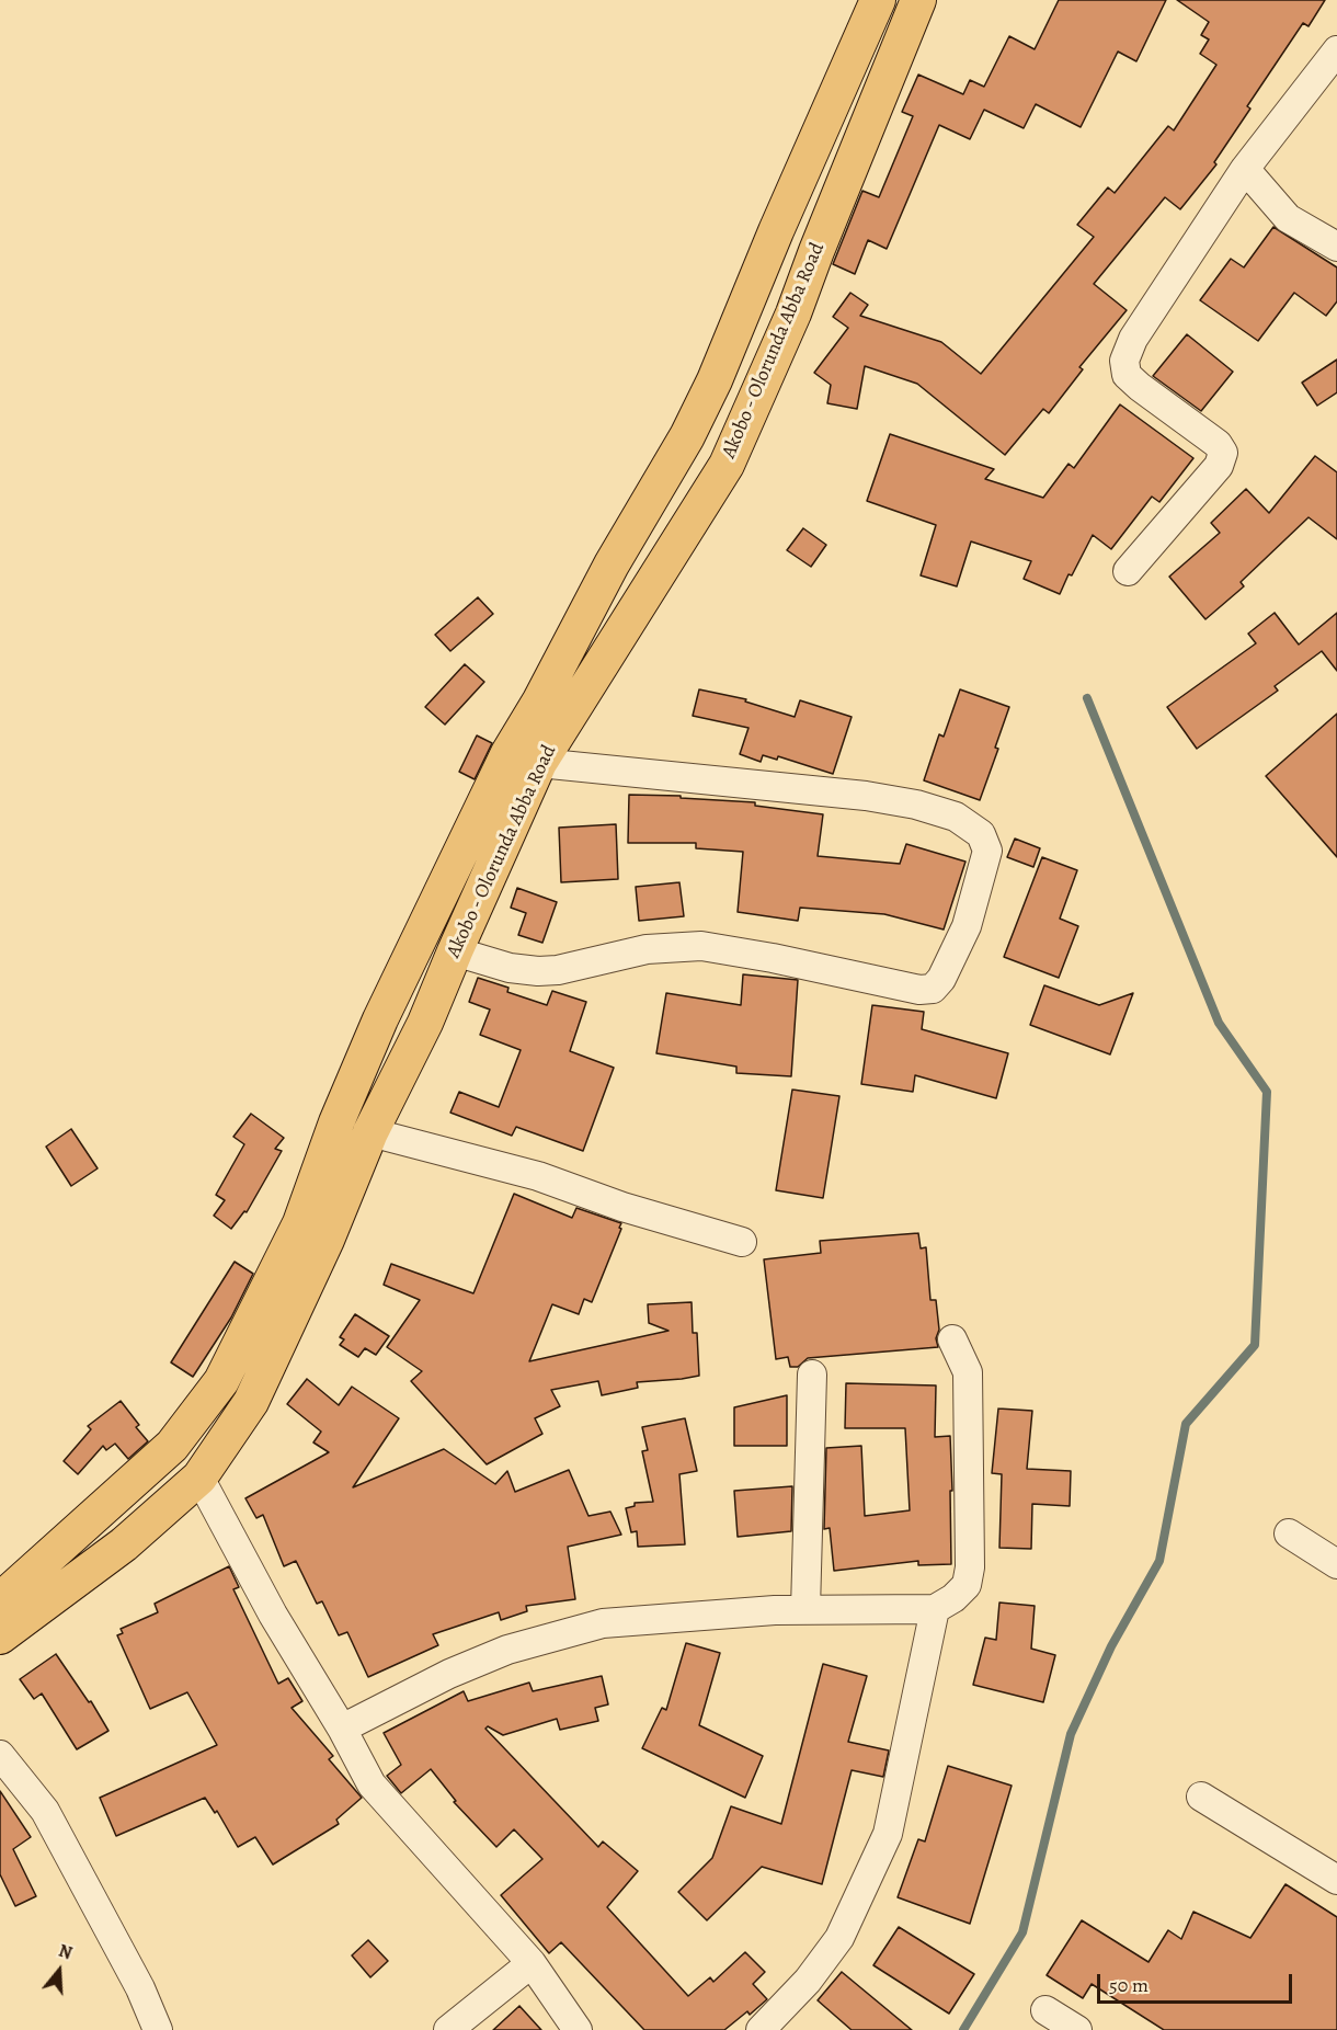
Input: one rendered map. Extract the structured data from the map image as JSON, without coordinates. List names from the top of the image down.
{
  "streets": {
    "main road": ["Akobo - Olorunda Abba Road"]
  },
  "scale_bar": "50 m",
  "north": "top"
}
